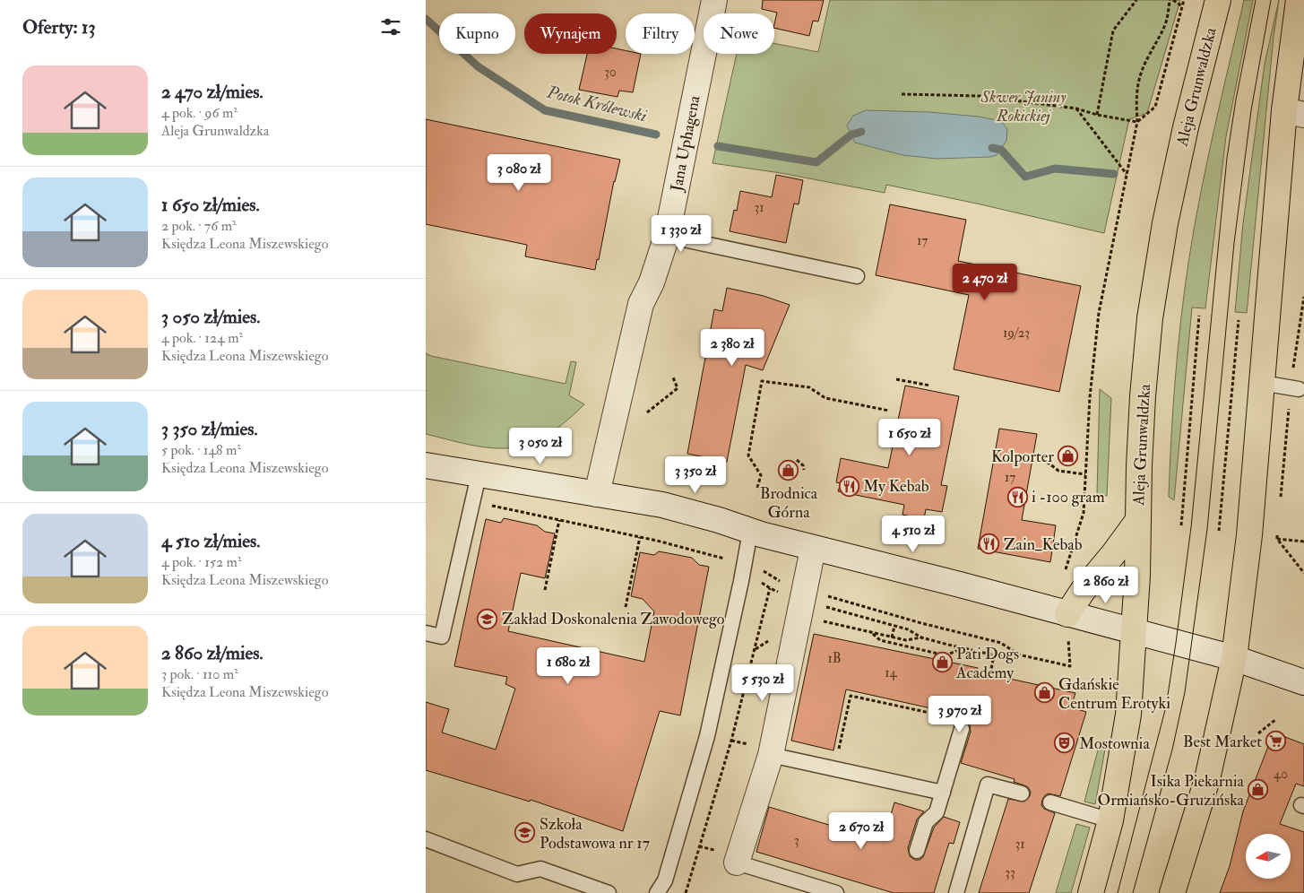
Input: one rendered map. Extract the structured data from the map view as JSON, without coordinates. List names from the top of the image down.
{
  "streets": {
    "main road": ["Aleja Grunwaldzka", "Jana Uphagena"]
  },
  "water": ["Potok Królewski"],
  "parks": ["Skwer Janiny Rokickiej"],
  "places": {
    "shop": [
      "Kolporter",
      "Brodnica Górna",
      "Pati Dogs Academy",
      "Gdańskie Centrum Erotyki",
      "Isika Piekarnia Ormiańsko-Gruzińska"
    ],
    "restaurant": ["My Kebab", "i -100 gram", "Zain_Kebab"],
    "school or university": ["Zakład Doskonalenia Zawodowego", "Szkoła Podstawowa nr 17"],
    "supermarket": ["Best Market"],
    "theatre": ["Mostownia"]
  },
  "house_numbers": [
    "30",
    "31",
    "17",
    "19/23",
    "17",
    "1B",
    "14",
    "40",
    "3",
    "31",
    "33"
  ],
  "north": "left",
  "page": {
    "heading": "Oferty: 13",
    "chip": [
      "Kupno",
      "Wynajem",
      "Filtry",
      "Nowe"
    ],
    "list": [
      {
        "name": "2 470 zł/mies.",
        "note": "4 pok. · 96 m² · Aleja Grunwaldzka"
      },
      {
        "name": "1 650 zł/mies.",
        "note": "2 pok. · 76 m² · Księdza Leona Miszewskiego"
      },
      {
        "name": "3 050 zł/mies.",
        "note": "4 pok. · 124 m² · Księdza Leona Miszewskiego"
      },
      {
        "name": "3 350 zł/mies.",
        "note": "5 pok. · 148 m² · Księdza Leona Miszewskiego"
      },
      {
        "name": "4 510 zł/mies.",
        "note": "4 pok. · 152 m² · Księdza Leona Miszewskiego"
      },
      {
        "name": "2 860 zł/mies.",
        "note": "3 pok. · 110 m² · Księdza Leona Miszewskiego"
      }
    ],
    "price": [
      "3 080 zł",
      "1 330 zł",
      "2 470 zł",
      "2 380 zł",
      "1 650 zł",
      "3 050 zł",
      "3 350 zł",
      "4 510 zł",
      "2 860 zł",
      "1 680 zł",
      "5 530 zł",
      "3 970 zł",
      "2 670 zł"
    ]
  }
}
